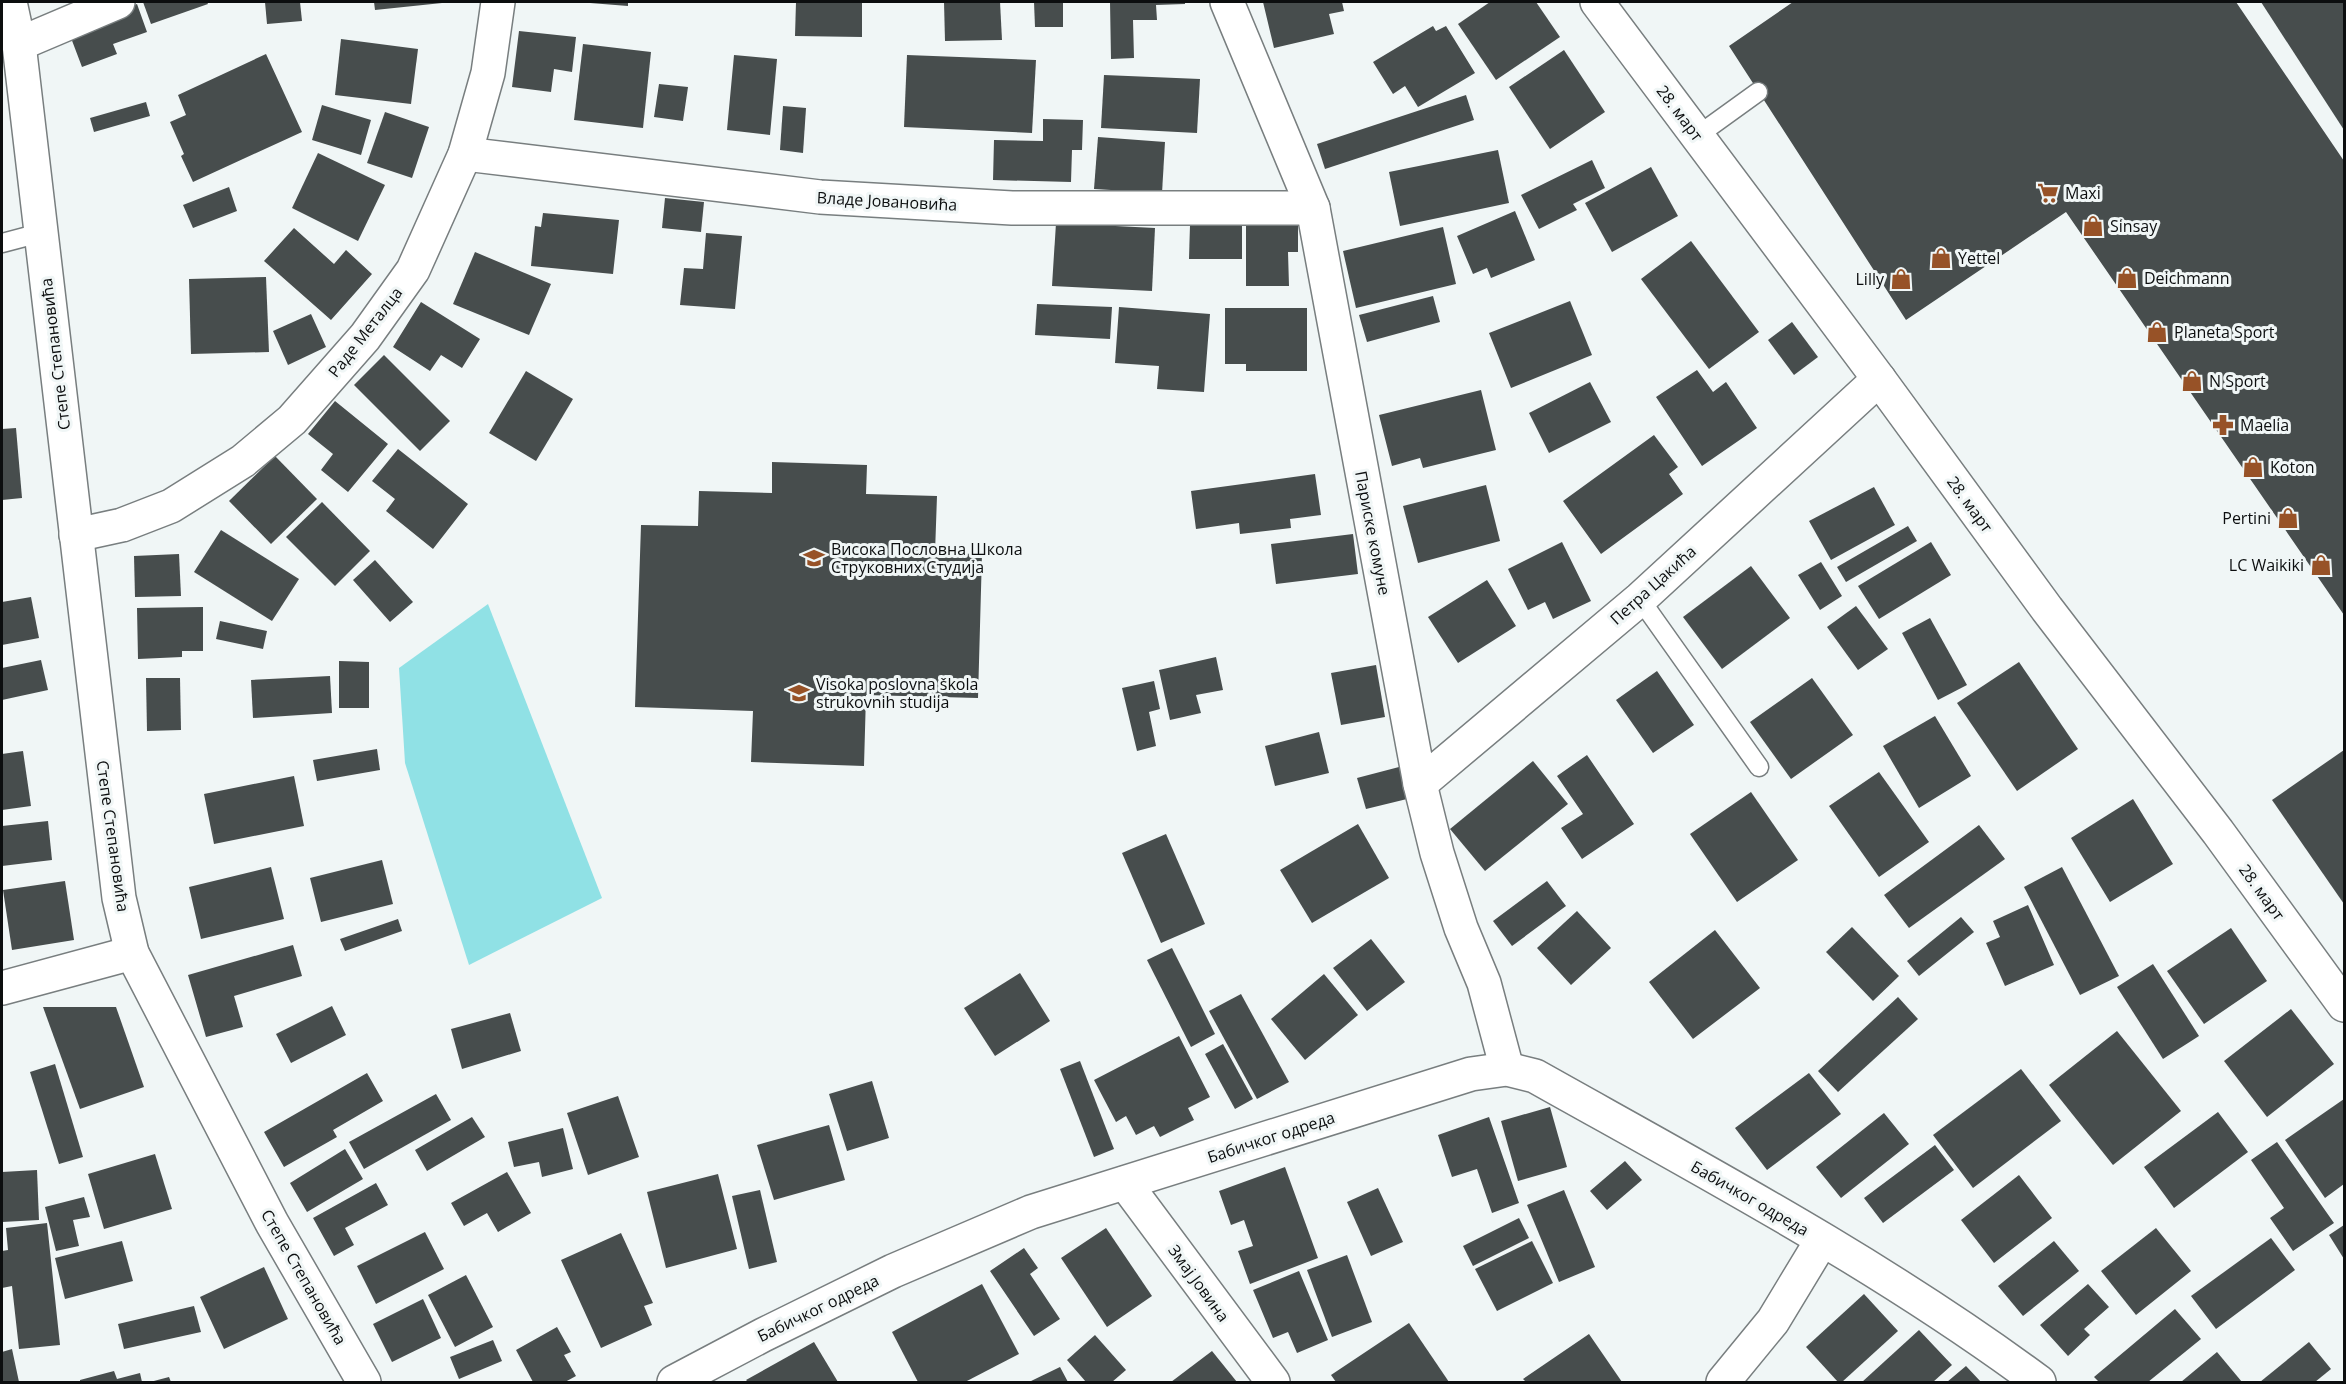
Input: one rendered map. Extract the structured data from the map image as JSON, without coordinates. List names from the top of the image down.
{
  "streets": {
    "street": [
      "28. март",
      "Владе Јовановића",
      "Раде Металца",
      "Степе Степановића",
      "Париске комуне",
      "Петра Цакића",
      "Бабичког одреда",
      "Змај Јовина"
    ]
  },
  "crossings": [
    ["28. март", "Петра Цакића"],
    ["Владе Јовановића", "Раде Металца"],
    ["Владе Јовановића", "Париске комуне"],
    ["Раде Металца", "Степе Степановића"],
    ["Париске комуне", "Петра Цакића"],
    ["Париске комуне", "Бабичког одреда"],
    ["Бабичког одреда", "Змај Јовина"]
  ],
  "places": {
    "supermarket": ["Maxi"],
    "shop": [
      "Sinsay",
      "Yettel",
      "Deichmann",
      "Lilly",
      "Planeta Sport",
      "N Sport",
      "Koton",
      "Pertini",
      "LC Waikiki"
    ],
    "pharmacy": ["Maelia"],
    "school or university": ["Висока Пословна Школа Струковних Студија", "Visoka poslovna škola strukovnih studija"]
  }
}
